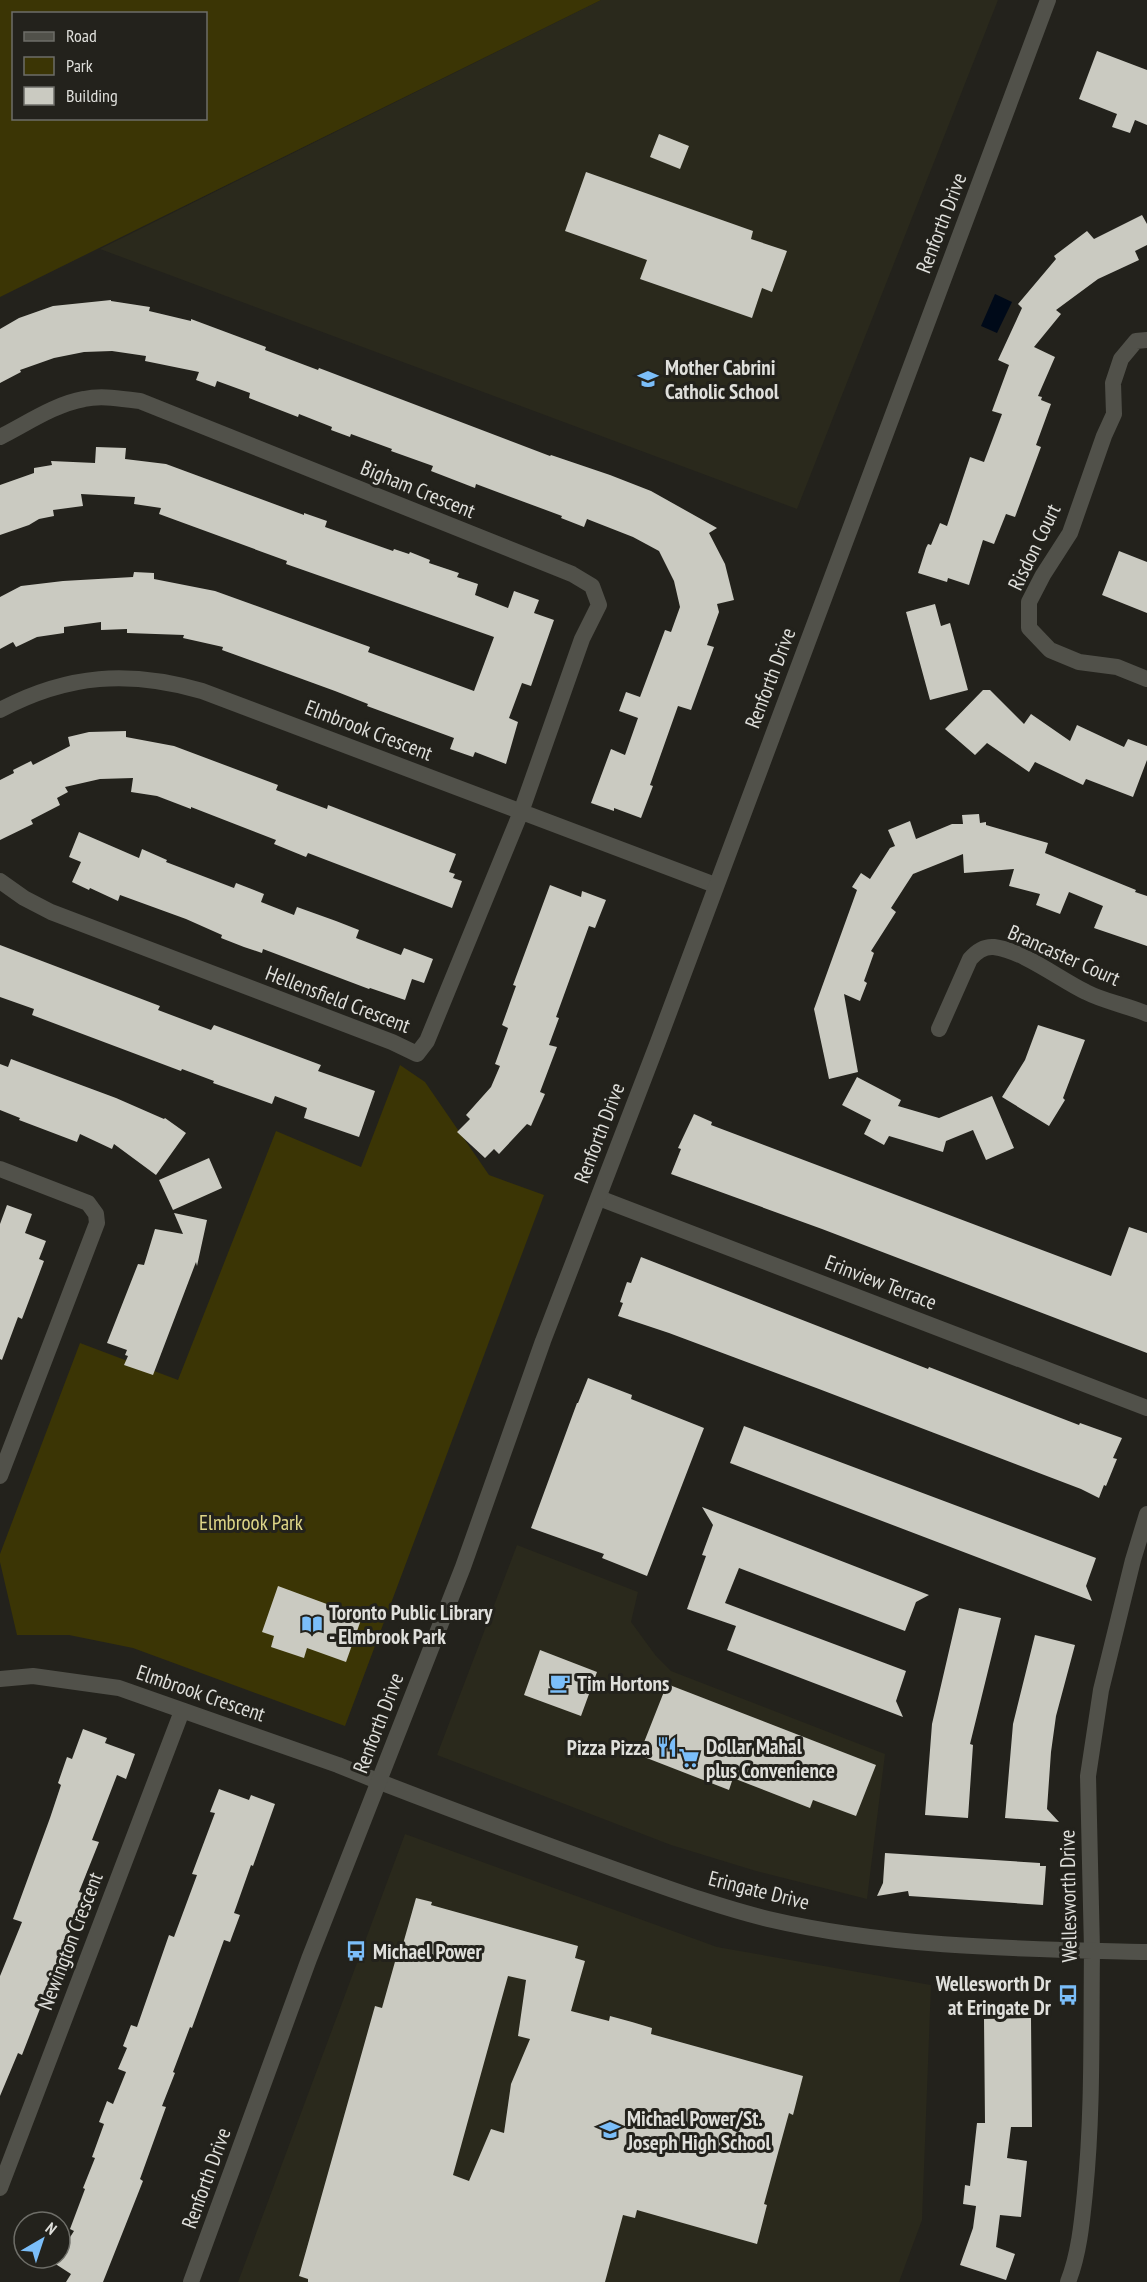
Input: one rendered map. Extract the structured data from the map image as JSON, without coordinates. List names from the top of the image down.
{
  "streets": {
    "street": [
      "Renforth Drive",
      "Bigham Crescent",
      "Risdon Court",
      "Elmbrook Crescent",
      "Brancaster Court",
      "Hellensfield Crescent",
      "Erinview Terrace",
      "Eringate Drive",
      "Wellesworth Drive",
      "Newington Crescent"
    ]
  },
  "crossings": [
    ["Renforth Drive", "Elmbrook Crescent"],
    ["Renforth Drive", "Erinview Terrace"],
    ["Renforth Drive", "Eringate Drive"],
    ["Bigham Crescent", "Elmbrook Crescent"],
    ["Bigham Crescent", "Hellensfield Crescent"],
    ["Elmbrook Crescent", "Hellensfield Crescent"],
    ["Elmbrook Crescent", "Eringate Drive"],
    ["Elmbrook Crescent", "Newington Crescent"],
    ["Eringate Drive", "Wellesworth Drive"]
  ],
  "parks": ["Elmbrook Park"],
  "places": {
    "school or university": ["Mother Cabrini Catholic School", "Michael Power/St. Joseph High School"],
    "library": ["Toronto Public Library - Elmbrook Park"],
    "cafe": ["Tim Hortons"],
    "restaurant": ["Pizza Pizza"],
    "supermarket": ["Dollar Mahal plus Convenience"],
    "bus stop": ["Michael Power", "Wellesworth Dr at Eringate Dr"]
  },
  "legend": ["Road", "Park", "Building"],
  "north": "top right"
}
